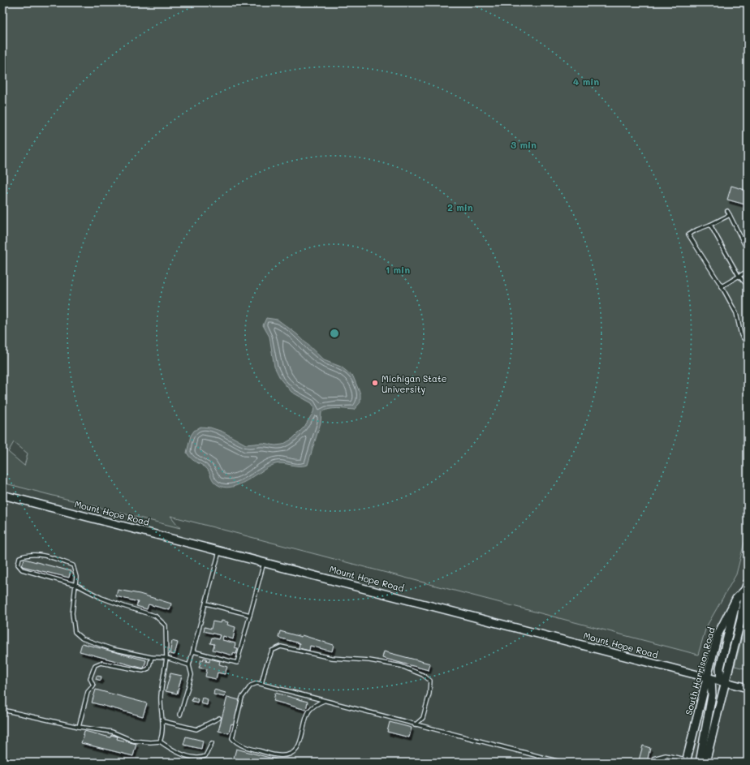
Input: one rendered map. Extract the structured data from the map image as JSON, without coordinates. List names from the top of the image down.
{
  "streets": {
    "street": ["Mount Hope Road", "South Harrison Road"]
  },
  "crossings": [
    ["Mount Hope Road", "South Harrison Road"]
  ],
  "places": ["Michigan State University"],
  "rings": [
    "4 min",
    "3 min",
    "2 min",
    "1 min"
  ]
}
